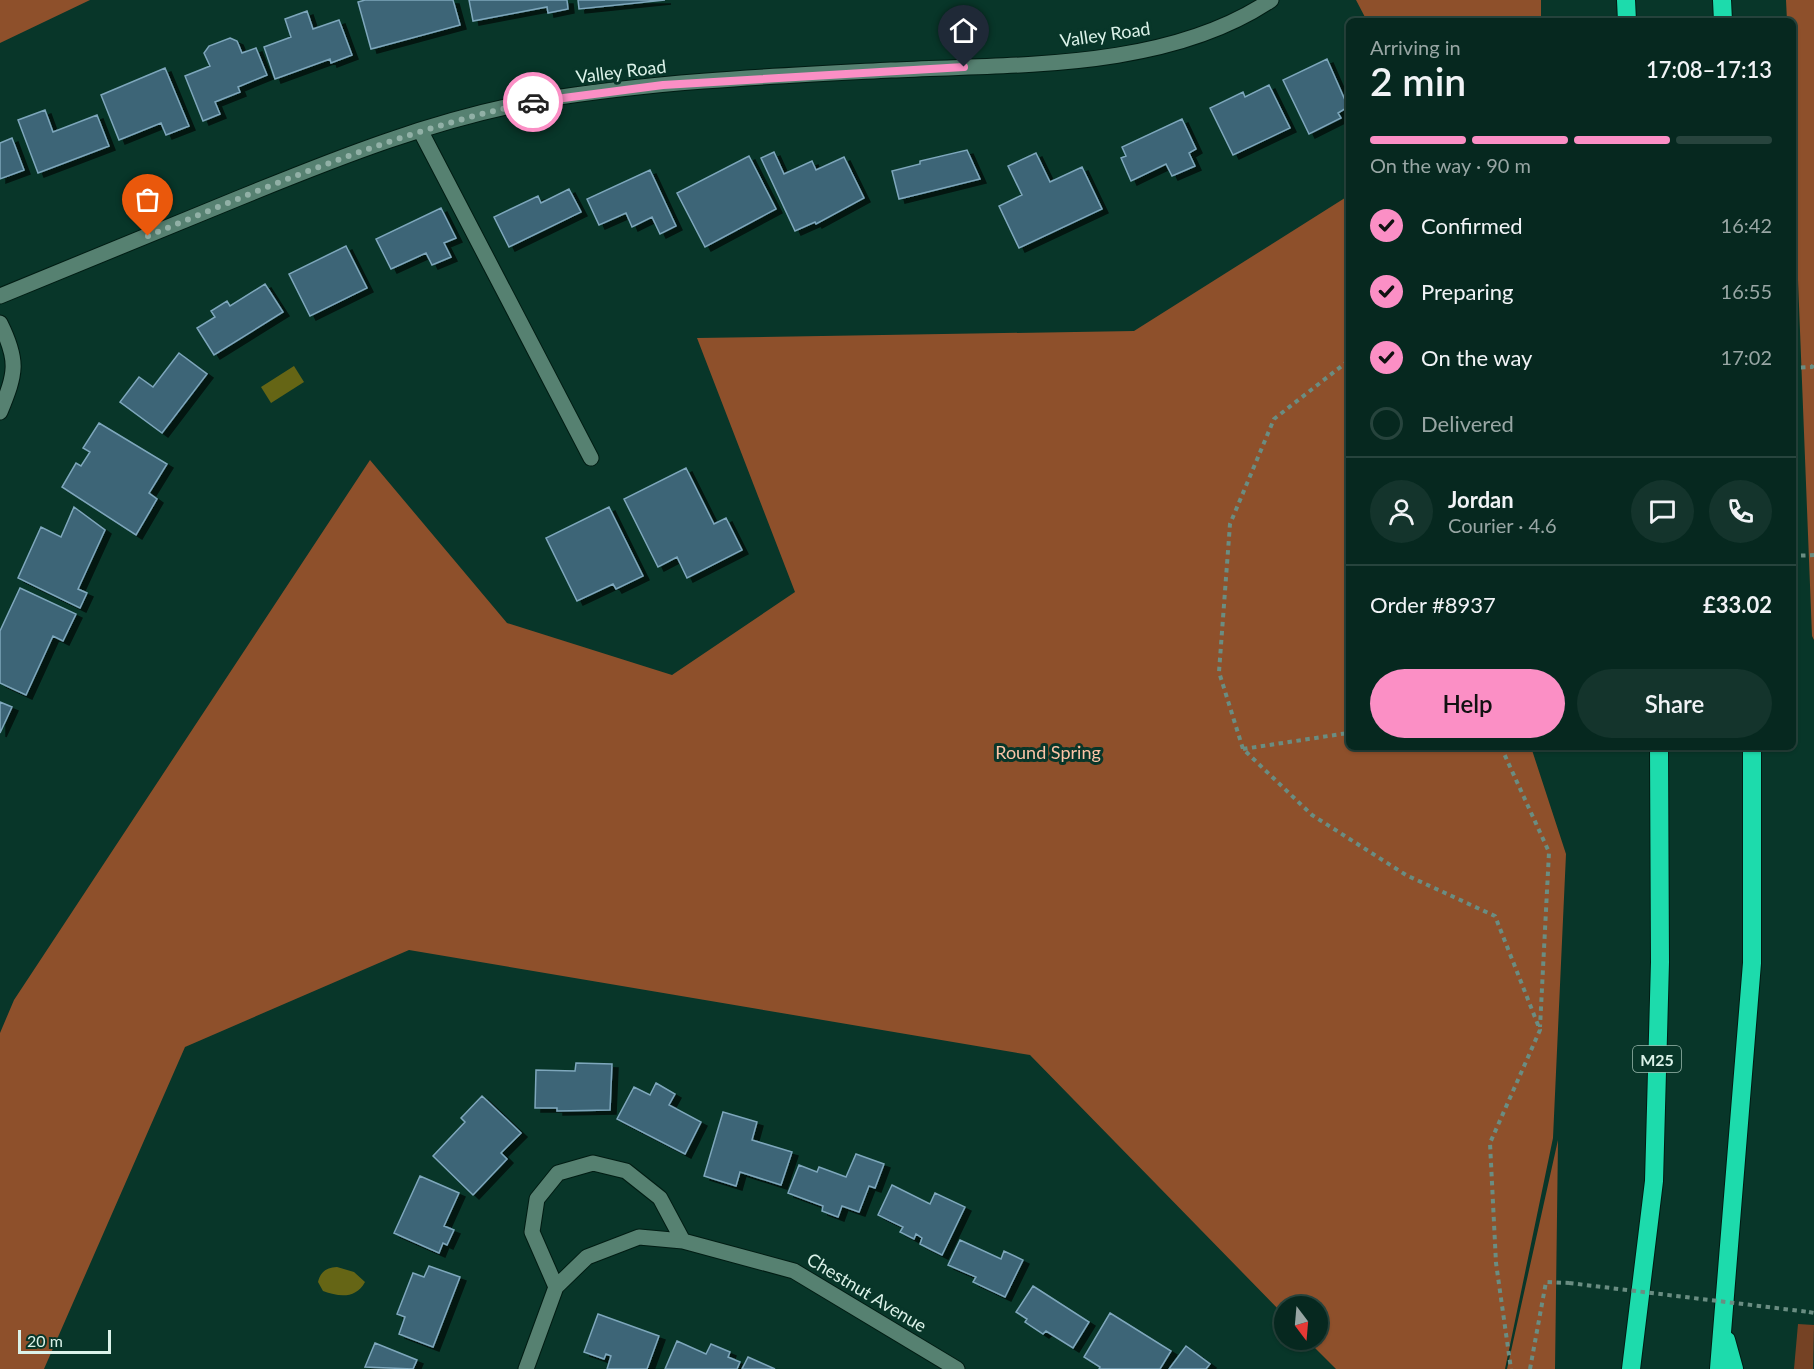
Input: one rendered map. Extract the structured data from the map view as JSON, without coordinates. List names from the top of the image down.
{
  "streets": {
    "highway": ["M25"],
    "street": ["Valley Road", "Chestnut Avenue"]
  },
  "parks": ["Round Spring"],
  "scale_bar": "20 m",
  "north": "bottom",
  "page": {
    "heading": ["2 min", "Arriving in", "17:08–17:13"],
    "panel": [
      "Jordan",
      "Courier · 4.6",
      "Order #8937",
      "£33.02"
    ],
    "bar": "On the way · 90 m",
    "list": [
      ["Confirmed", "16:42"],
      ["Preparing", "16:55"],
      ["On the way", "17:02"],
      "Delivered"
    ],
    "buttons": ["Help", "Share"],
    "scale": "20 m"
  }
}
